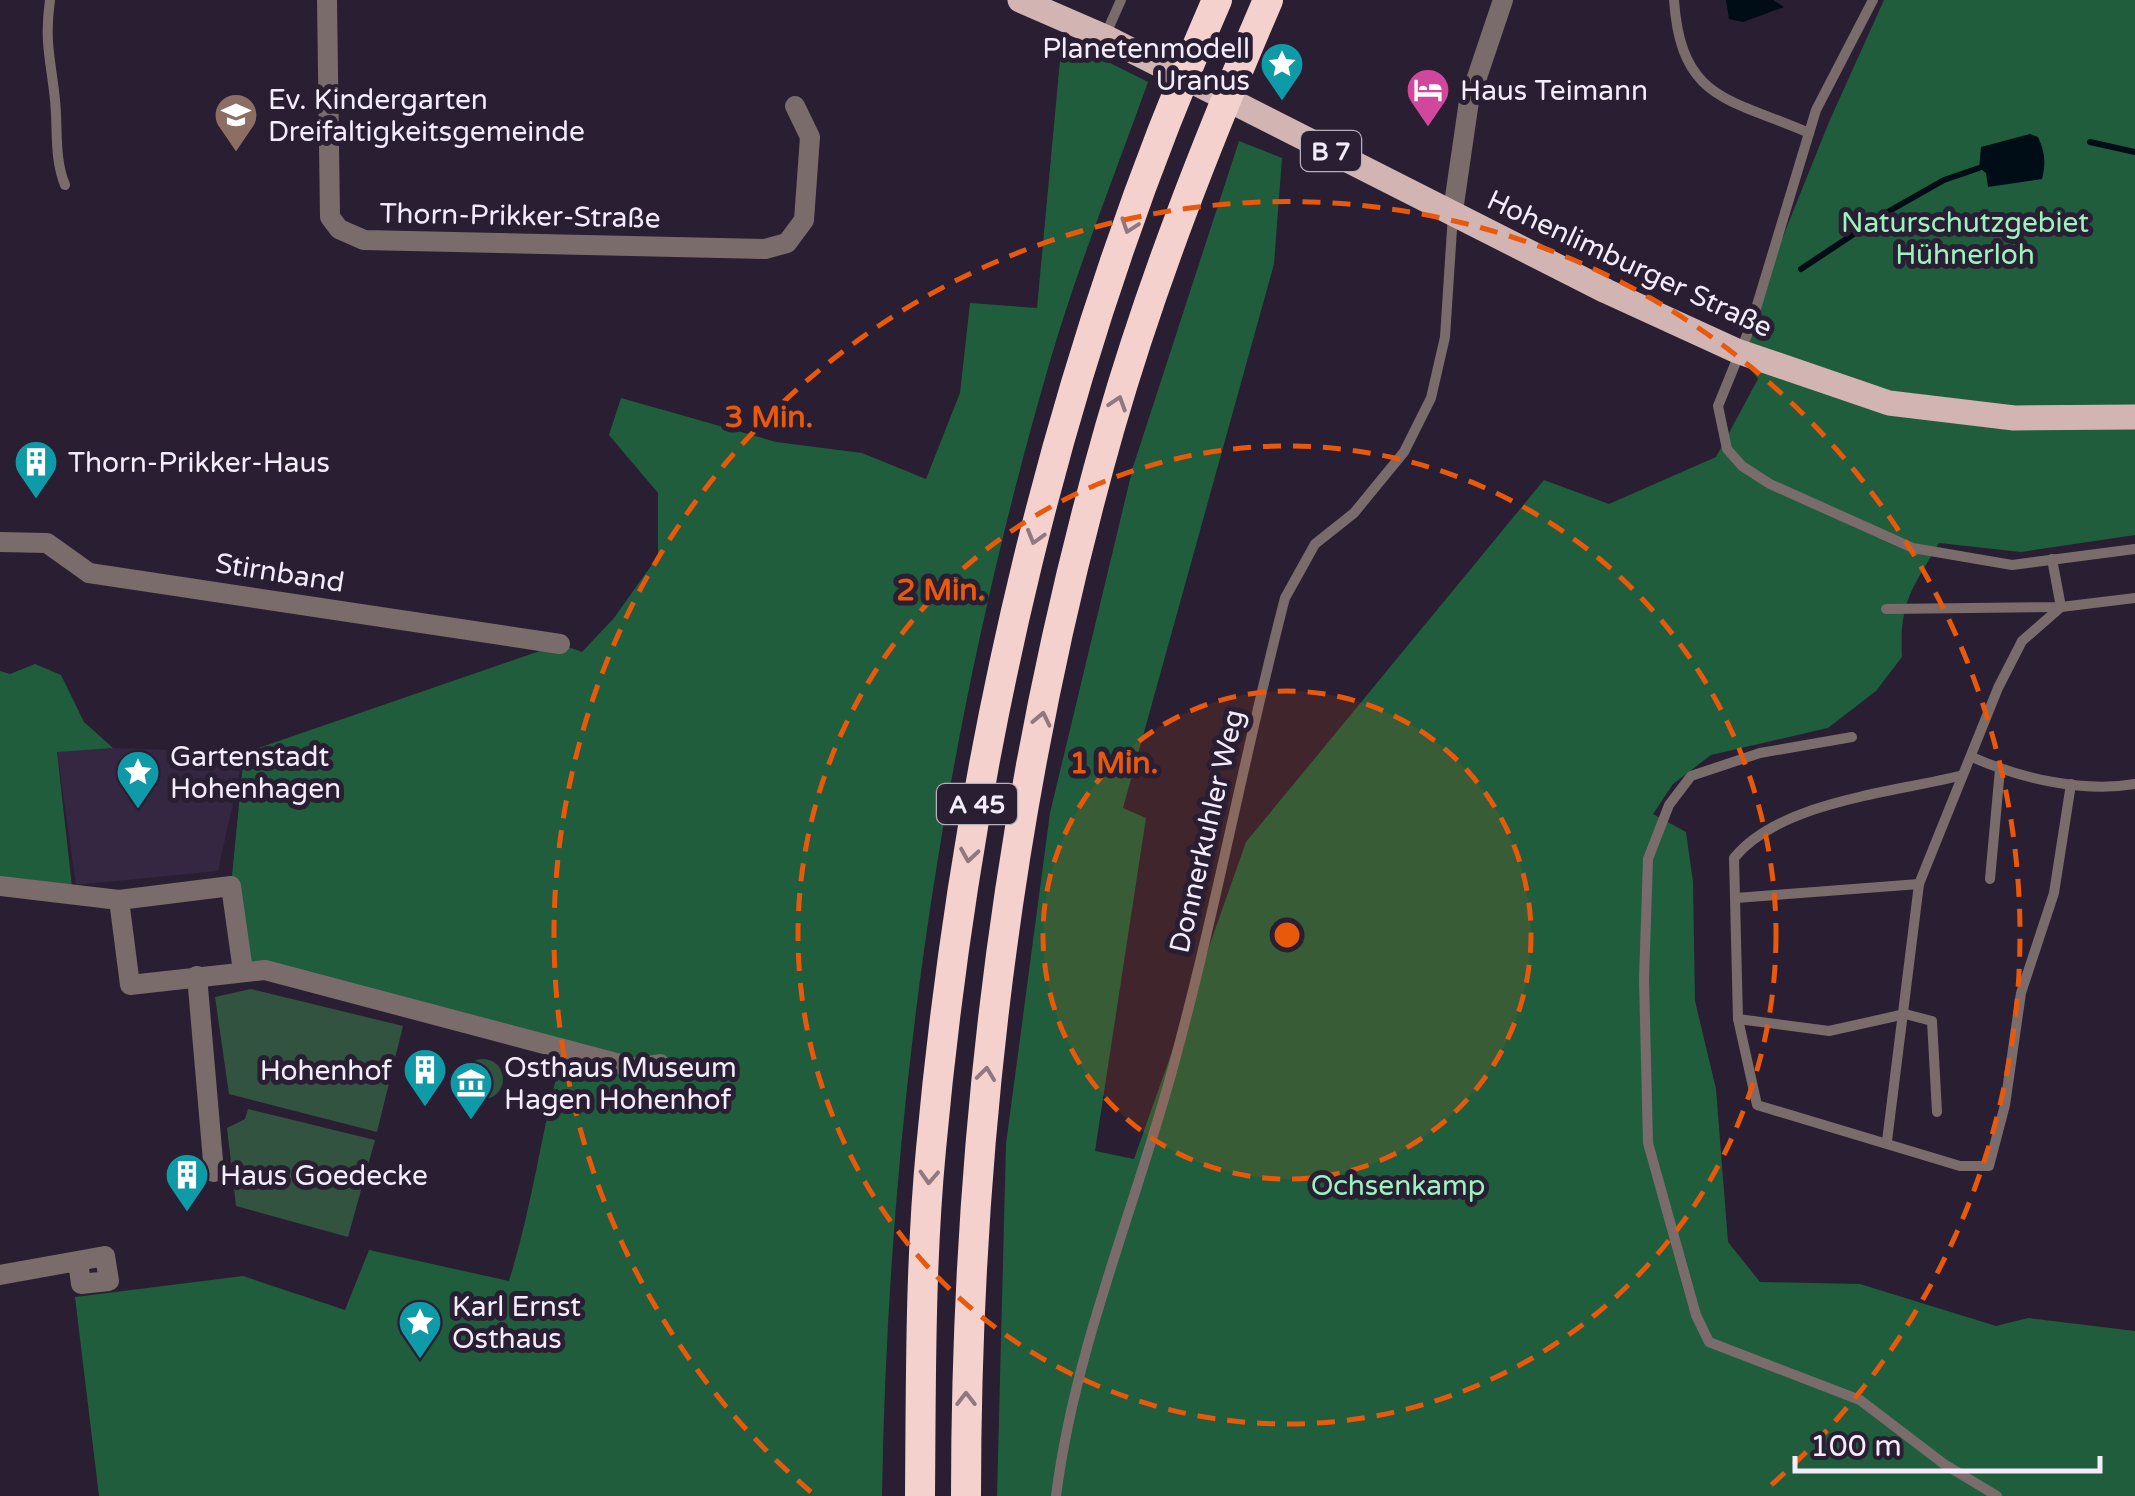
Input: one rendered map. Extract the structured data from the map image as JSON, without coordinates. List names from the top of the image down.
{
  "streets": {
    "highway": ["A 45"],
    "main road": ["B 7", "Hohenlimburger Straße"],
    "street": ["Thorn-Prikker-Straße", "Stirnband"],
    "lane": ["Donnerkuhler Weg"]
  },
  "crossings": [
    ["B 7", "Hohenlimburger Straße"],
    ["B 7", "Donnerkuhler Weg"],
    ["Hohenlimburger Straße", "Donnerkuhler Weg"]
  ],
  "parks": ["Naturschutzgebiet Hühnerloh", "Ochsenkamp"],
  "places": {
    "place": ["Planetenmodell Uranus", "Gartenstadt Hohenhagen", "Karl Ernst Osthaus"],
    "hotel": ["Haus Teimann"],
    "school or university": ["Ev. Kindergarten Dreifaltigkeitsgemeinde"],
    "building": ["Thorn-Prikker-Haus", "Hohenhof", "Haus Goedecke"],
    "museum": ["Osthaus Museum Hagen Hohenhof"]
  },
  "scale_bar": "100 m",
  "rings": ["3 Min.", "2 Min.", "1 Min."]
}
